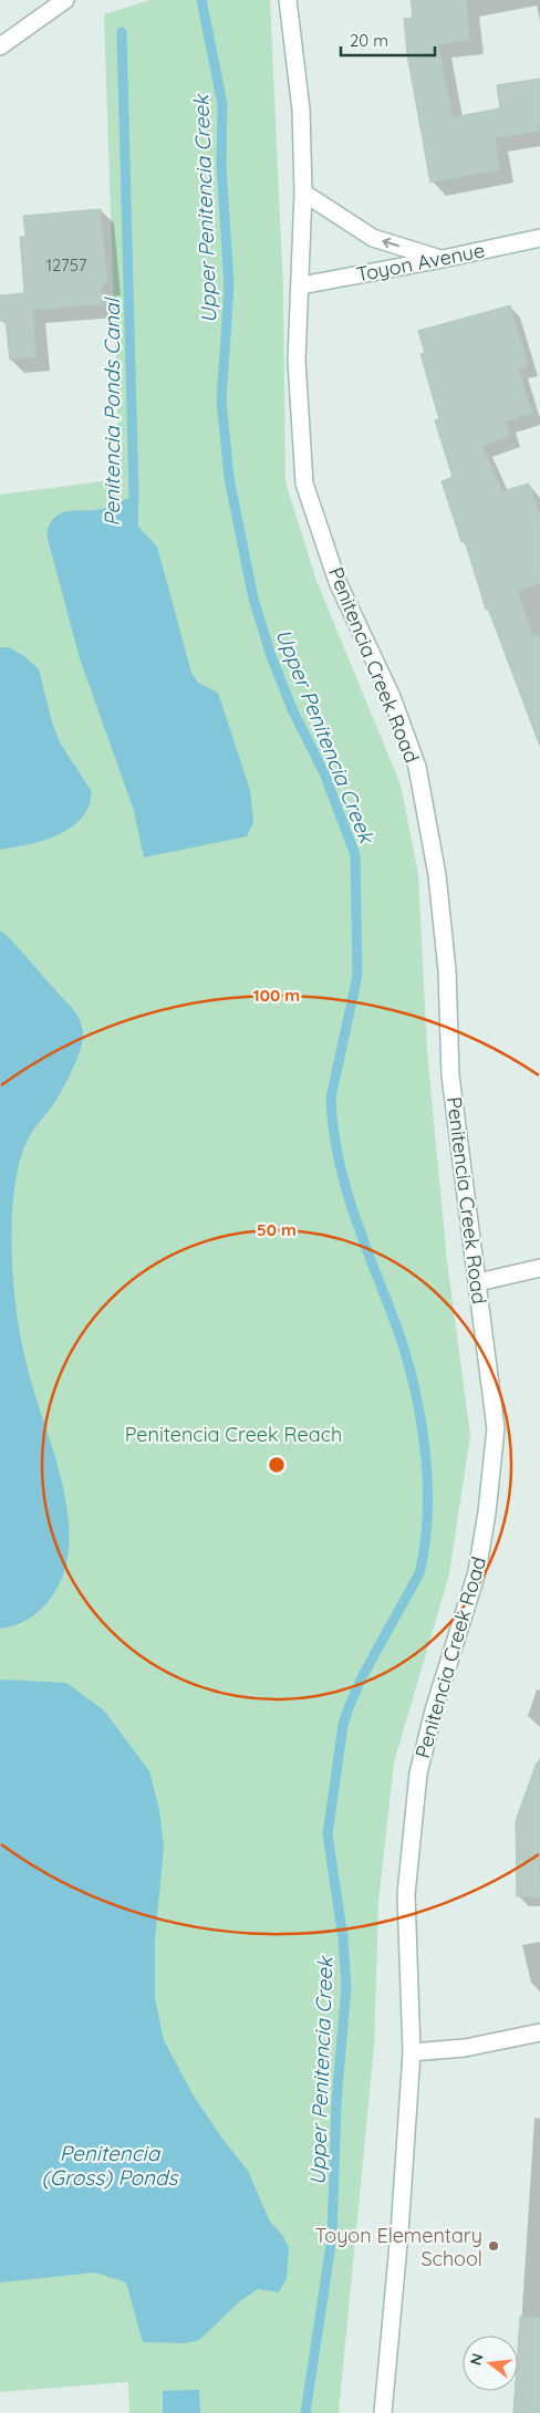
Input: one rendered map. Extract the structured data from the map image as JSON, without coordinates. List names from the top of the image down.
{
  "streets": {
    "street": ["Toyon Avenue", "Penitencia Creek Road"]
  },
  "crossings": [
    ["Toyon Avenue", "Penitencia Creek Road"]
  ],
  "water": ["Upper Penitencia Creek", "Penitencia Ponds Canal", "Penitencia (Gross) Ponds"],
  "parks": ["Penitencia Creek Reach"],
  "places": ["Toyon Elementary School"],
  "house_numbers": ["12757"],
  "scale_bar": "20 m",
  "north": "left",
  "rings": ["100 m", "50 m"]
}
